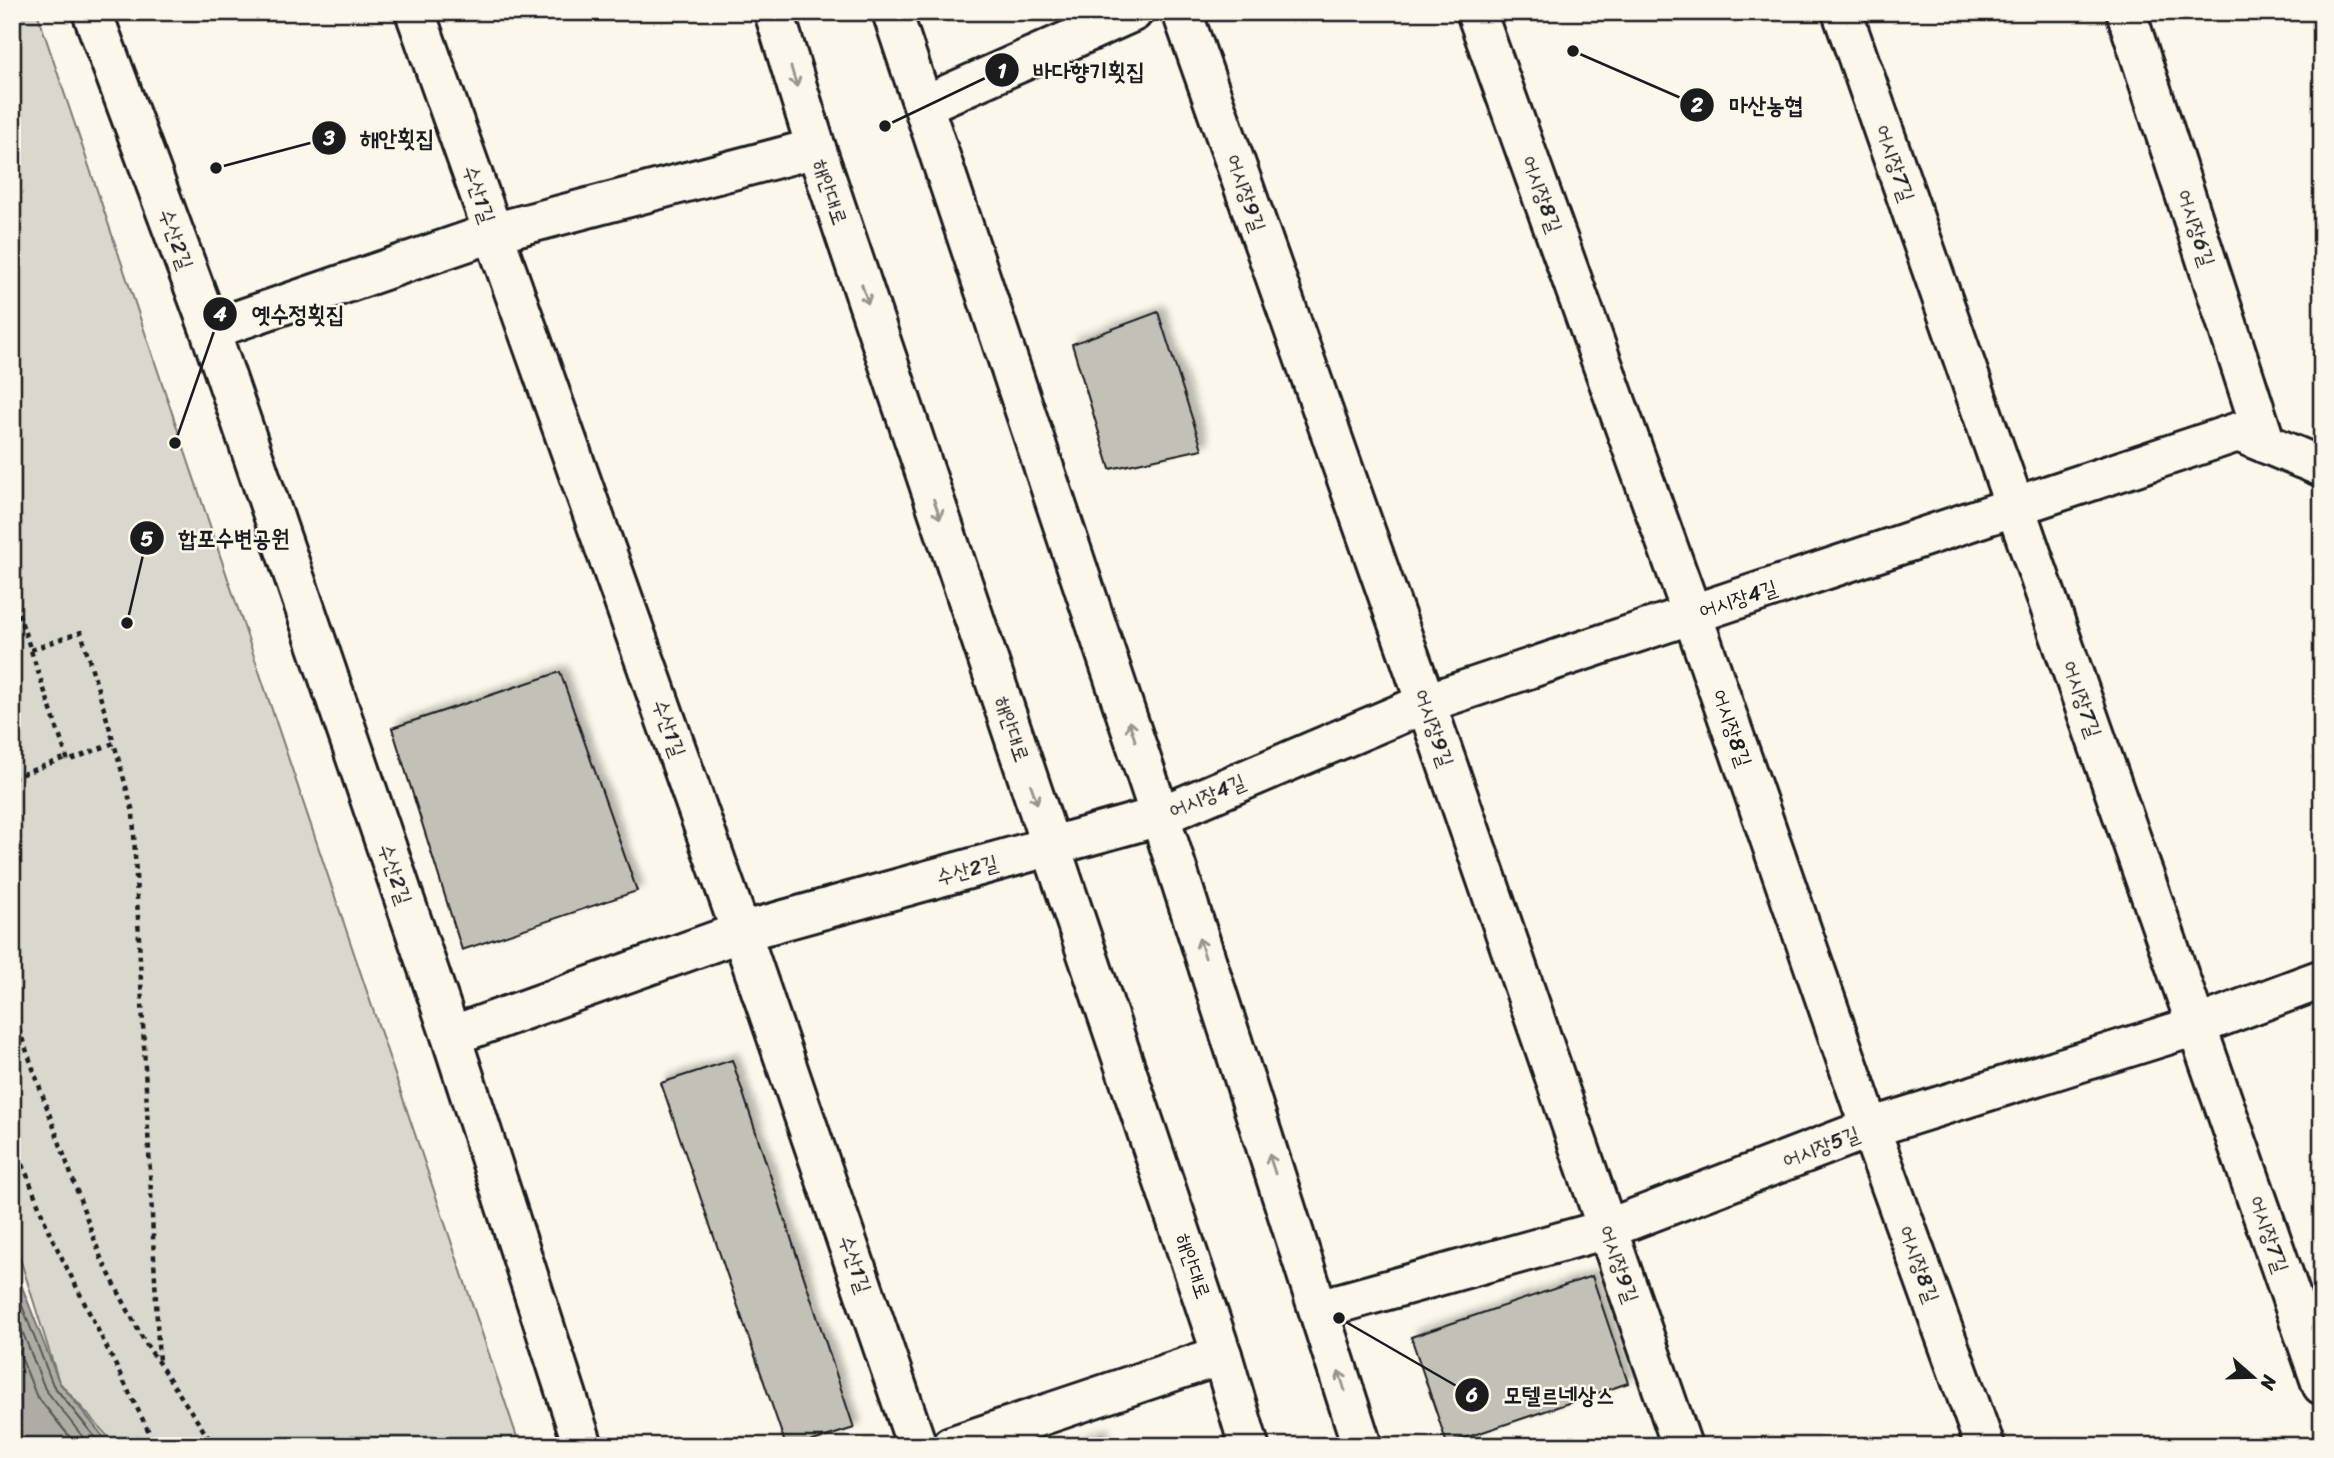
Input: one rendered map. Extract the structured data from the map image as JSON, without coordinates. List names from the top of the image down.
{
  "streets": {
    "street": [
      "어시장7길",
      "해안대로",
      "어시장9길",
      "수산1길",
      "어시장8길",
      "어시장6길",
      "수산2길",
      "어시장4길",
      "어시장5길"
    ]
  },
  "crossings": [
    ["어시장7길", "어시장4길"],
    ["어시장7길", "어시장5길"],
    ["해안대로", "수산2길"],
    ["어시장9길", "어시장4길"],
    ["어시장9길", "어시장5길"],
    ["수산1길", "수산2길"],
    ["어시장8길", "어시장4길"],
    ["어시장8길", "어시장5길"],
    ["어시장6길", "어시장4길"],
    ["수산2길", "어시장4길"]
  ],
  "places": [
    "마산농협",
    "바다향기횟집",
    "해안횟집",
    "옛수정횟집",
    "합포수변공원",
    "모텔르네상스"
  ],
  "north": "right"
}
